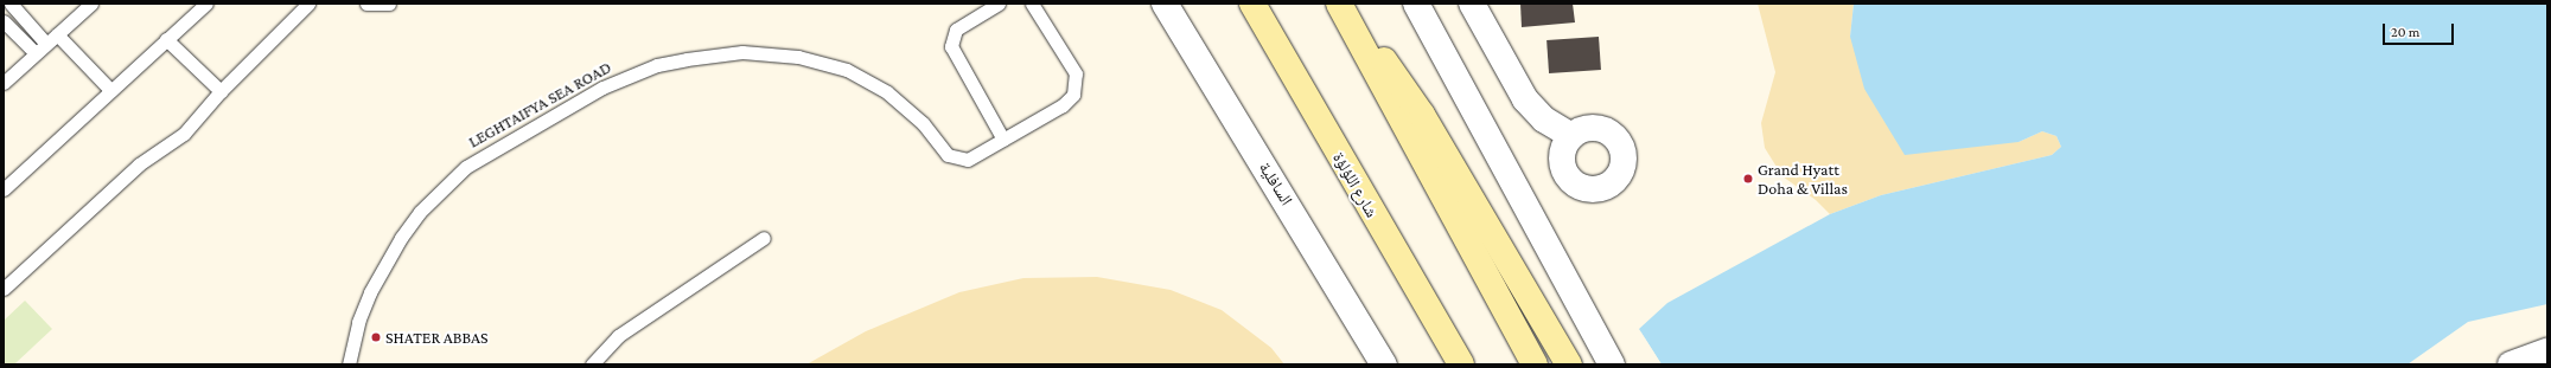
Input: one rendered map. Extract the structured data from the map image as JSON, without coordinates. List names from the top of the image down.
{
  "streets": {
    "main road": ["شارع اللؤلؤة"],
    "street": ["السافلية"],
    "lane": ["LEGHTAIFYA SEA ROAD"]
  },
  "places": ["Grand Hyatt Doha & Villas", "SHATER ABBAS"],
  "scale_bar": "20 m"
}
